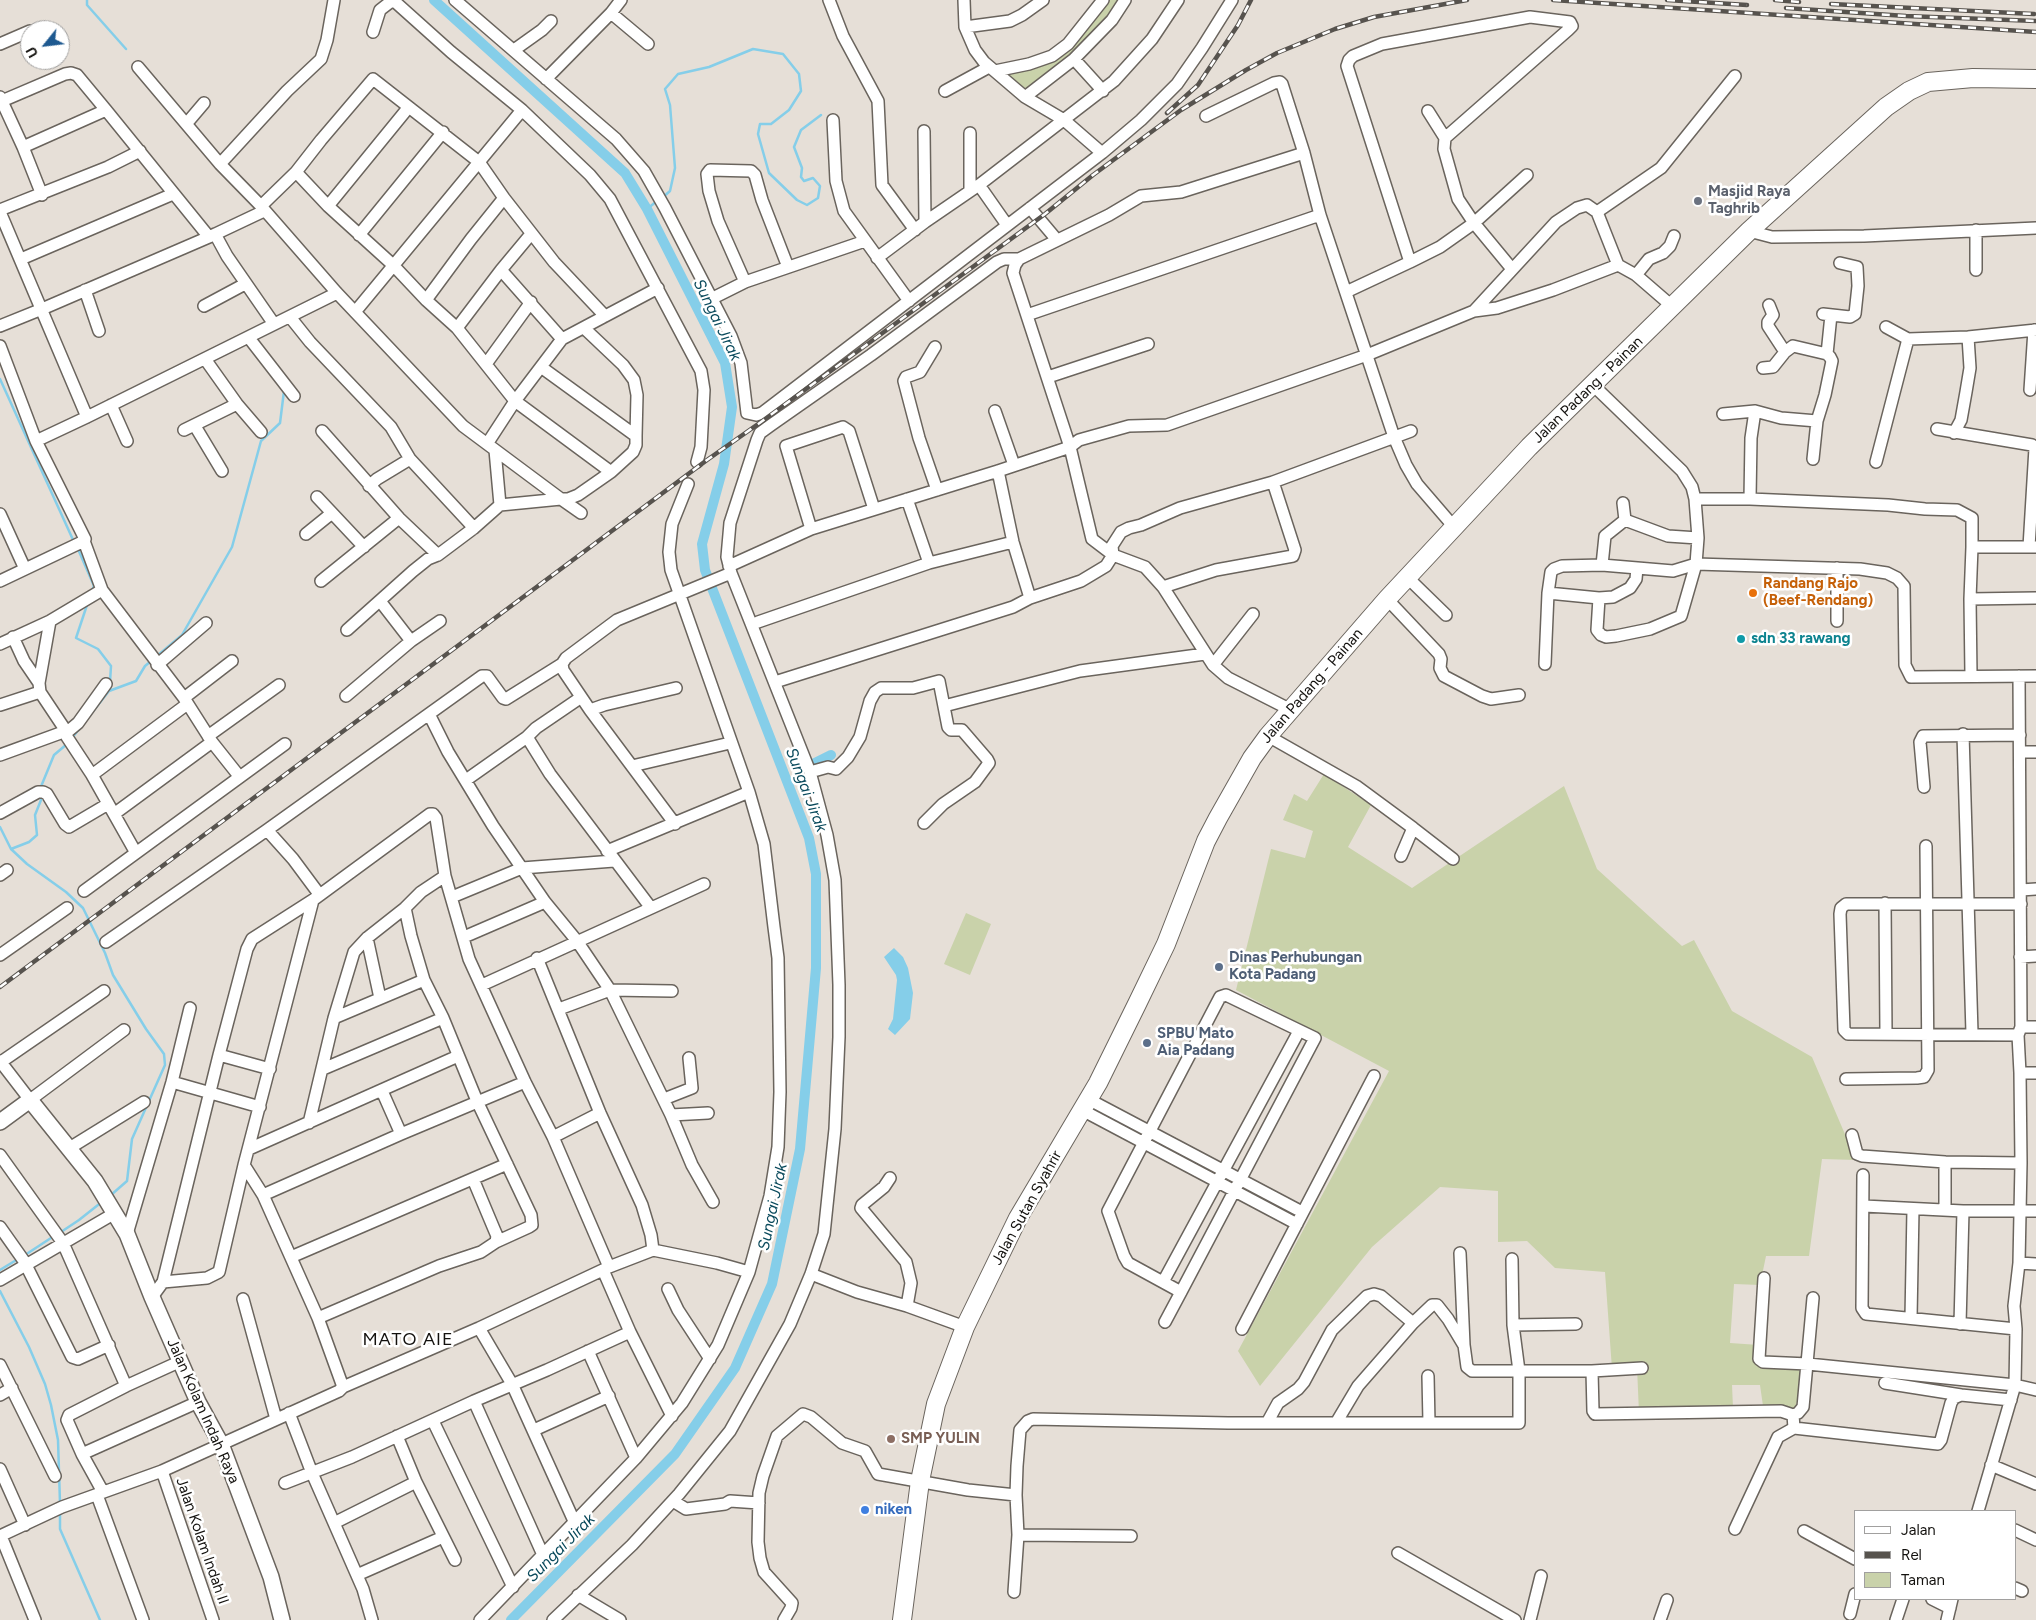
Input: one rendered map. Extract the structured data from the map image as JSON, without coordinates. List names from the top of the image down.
{
  "streets": {
    "main road": ["Jalan Padang - Painan", "Jalan Sutan Syahrir"],
    "street": ["Jalan Kolam Indah Raya", "Jalan Kolam Indah II"]
  },
  "crossings": [
    ["Jalan Padang - Painan", "Jalan Sutan Syahrir"]
  ],
  "districts": ["MATO AIE"],
  "water": ["Sungai Jirak"],
  "places": [
    "Masjid Raya Taghrib",
    "Randang Rajo (Beef-Rendang)",
    "sdn 33 rawang",
    "Dinas Perhubungan Kota Padang",
    "SPBU Mato Aia Padang",
    "SMP YULIN",
    "niken"
  ],
  "legend": ["Jalan", "Rel", "Taman"],
  "north": "bottom left"
}
